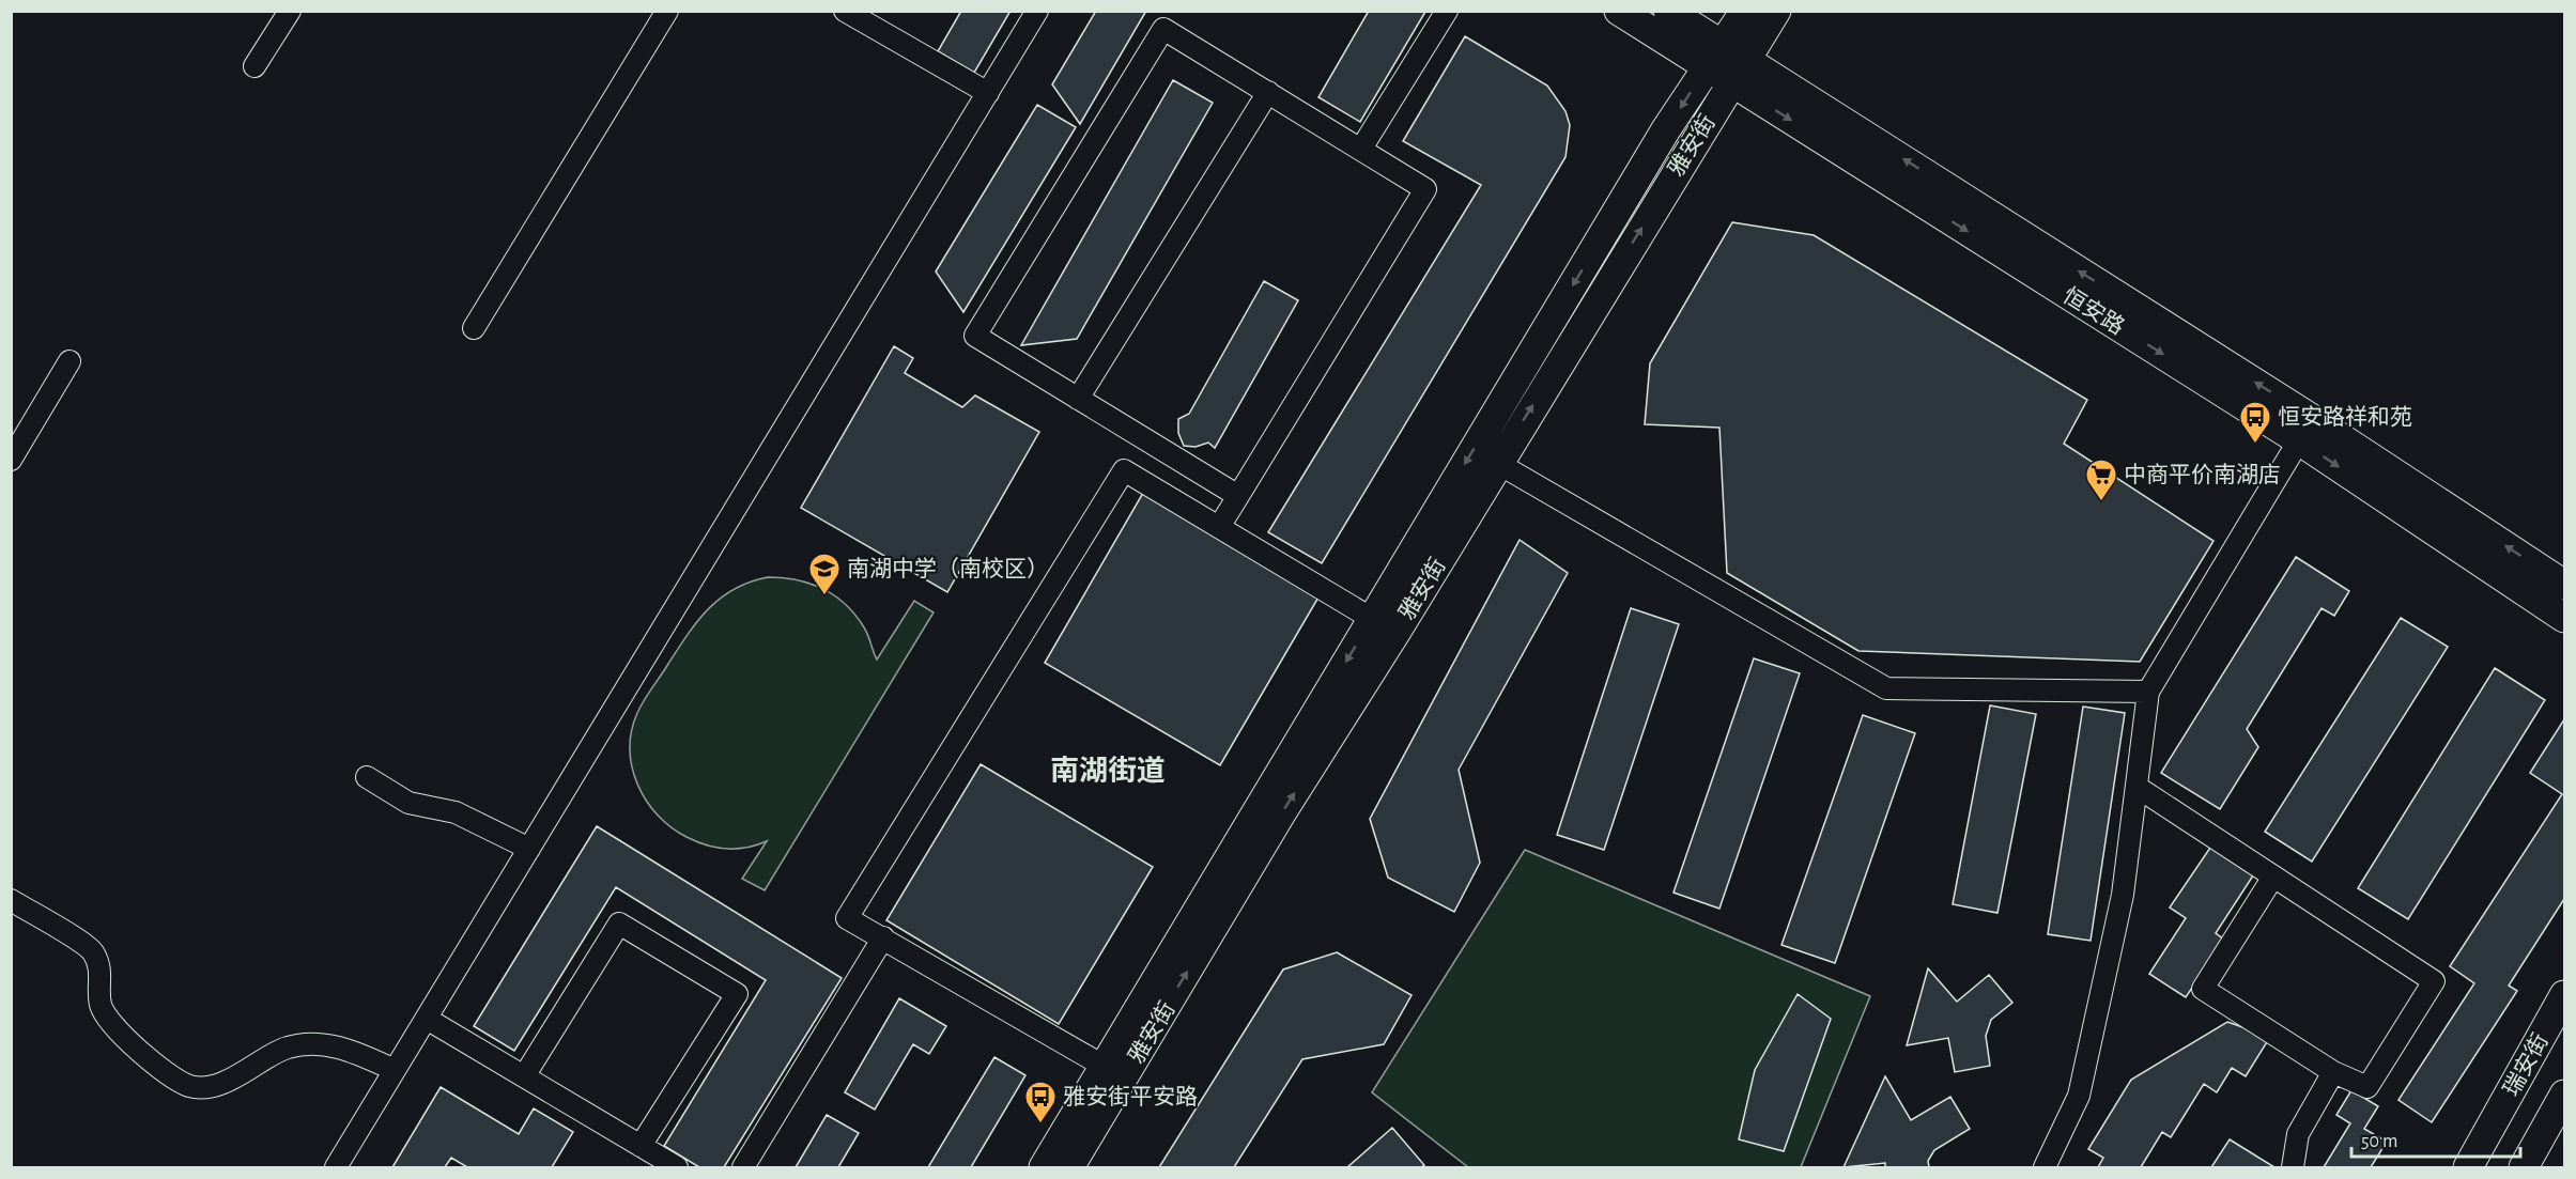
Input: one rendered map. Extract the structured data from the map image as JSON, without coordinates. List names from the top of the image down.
{
  "streets": {
    "main road": ["雅安街", "恒安路", "瑞安街"]
  },
  "crossings": [
    ["雅安街", "恒安路"]
  ],
  "districts": ["南湖街道"],
  "places": {
    "bus stop": ["恒安路祥和苑", "雅安街平安路"],
    "supermarket": ["中商平价南湖店"],
    "school or university": ["南湖中学（南校区）"]
  },
  "scale_bar": "50 m"
}
